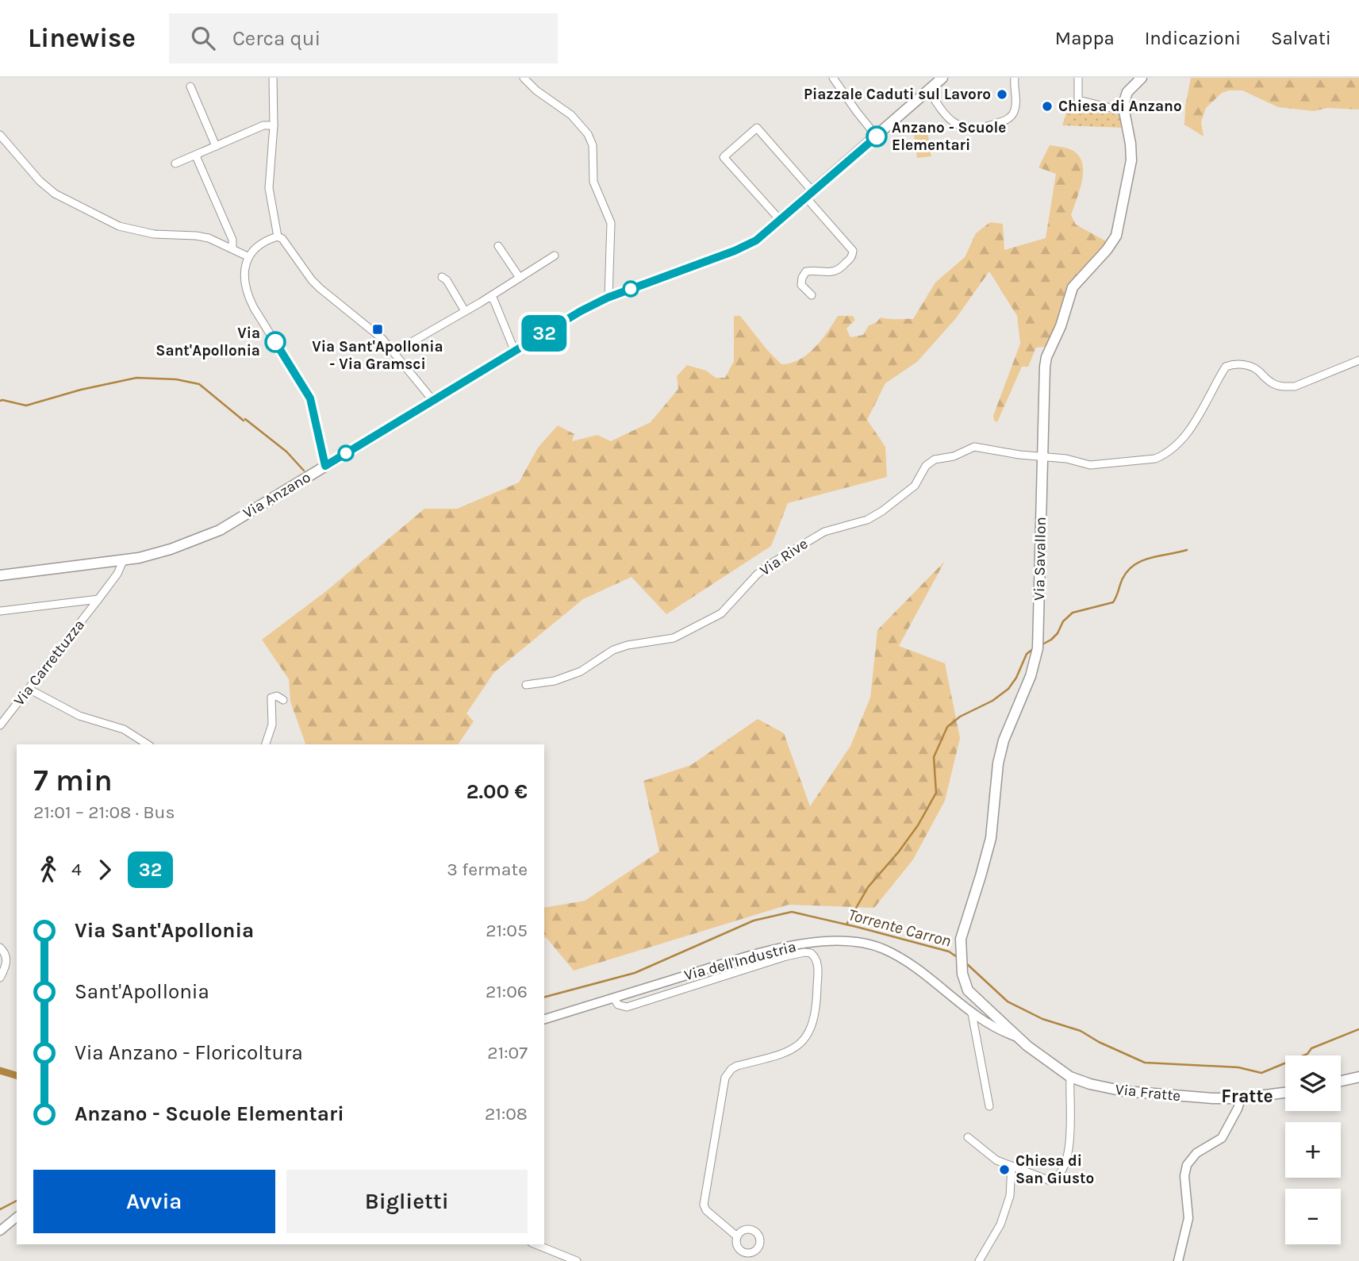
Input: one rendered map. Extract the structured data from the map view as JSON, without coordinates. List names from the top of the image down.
{
  "streets": {
    "main road": ["Via Anzano", "Via Savallon", "Via Fratte"],
    "street": ["Via Rive", "Via Carrettuzza", "Via dell'Industria"]
  },
  "crossings": [
    ["Via Anzano", "Via Carrettuzza"],
    ["Via Rive", "Via Savallon"],
    ["Via Savallon", "Via dell'Industria"],
    ["Via Savallon", "Via Fratte"],
    ["Via dell'Industria", "Via Fratte"]
  ],
  "districts": ["Fratte"],
  "water": ["Torrente Carron"],
  "places": {
    "other": [
      "Piazzale Caduti sul Lavoro",
      "Chiesa di Anzano",
      "Anzano - Scuole Elementari",
      "Via Sant'Apollonia",
      "Chiesa di San Giusto"
    ],
    "transit": ["Via Sant'Apollonia - Via Gramsci"]
  },
  "lines": ["bus line 32"],
  "page": {
    "header": "Linewise",
    "search": "Cerca qui",
    "nav": ["Mappa", "Indicazioni", "Salvati"],
    "on_map": "32",
    "heading": ["7 min", "21:01 – 21:08 · Bus", "2.00 €"],
    "legs": ["4", "32", "3 fermate"],
    "list": [
      {
        "name": "Via Sant'Apollonia",
        "value": "21:05"
      },
      {
        "name": "Sant'Apollonia",
        "value": "21:06"
      },
      {
        "name": "Via Anzano - Floricoltura",
        "value": "21:07"
      },
      {
        "name": "Anzano - Scuole Elementari",
        "value": "21:08"
      }
    ],
    "map_buttons": ["+", "−"],
    "buttons": ["Avvia", "Biglietti"]
  }
}
